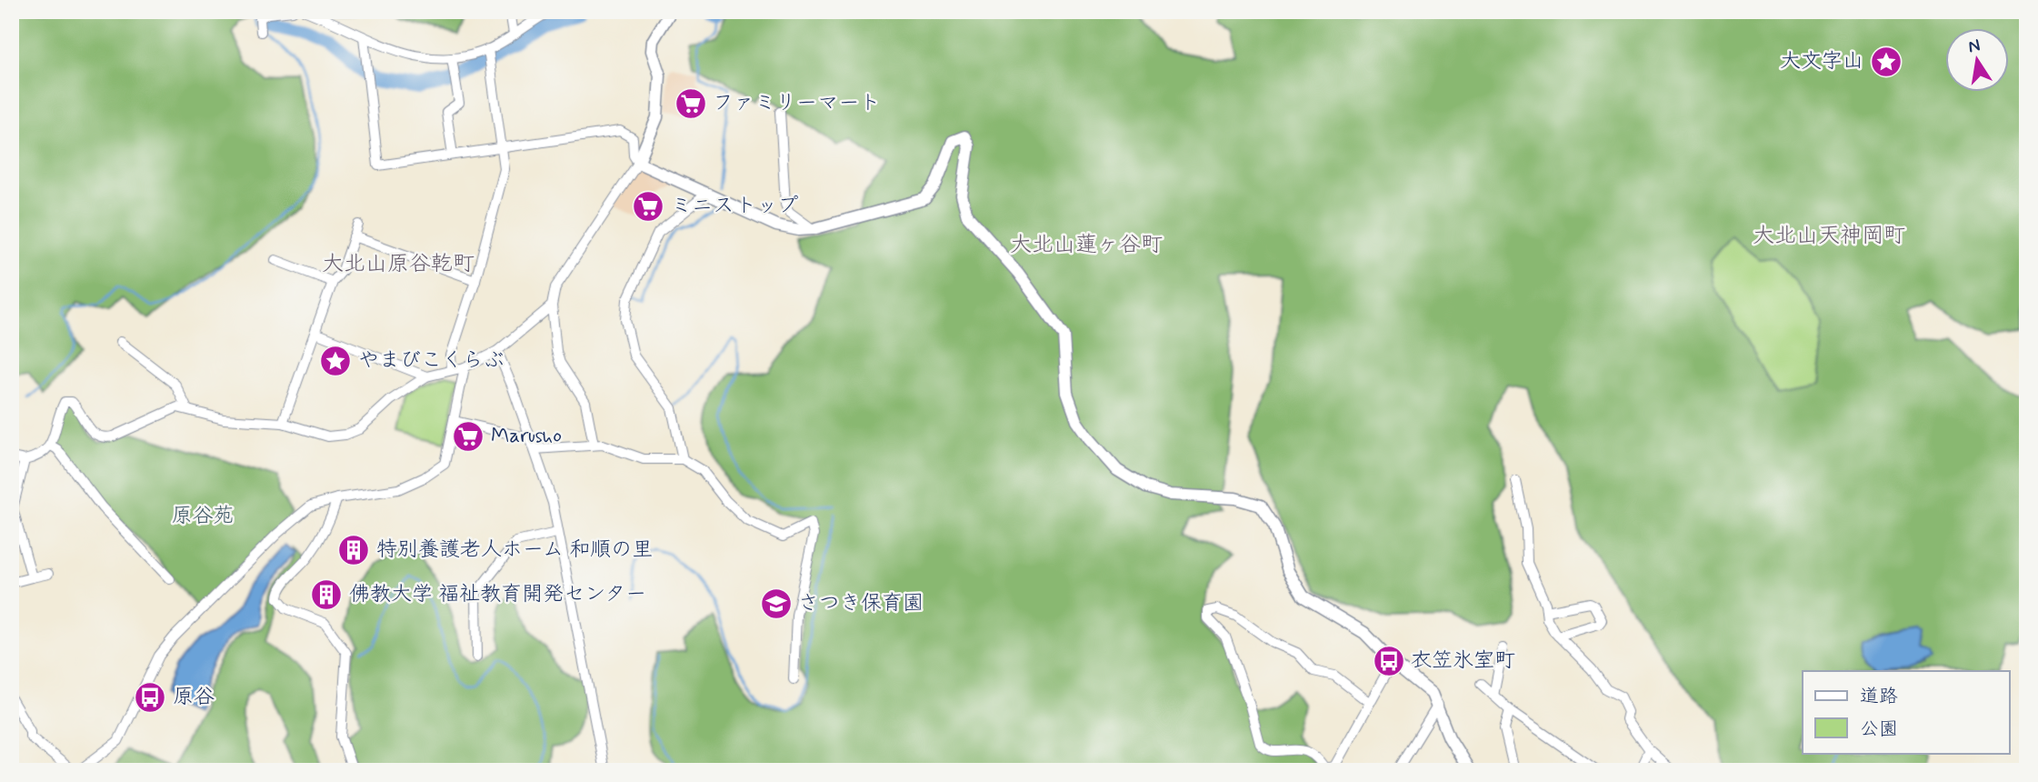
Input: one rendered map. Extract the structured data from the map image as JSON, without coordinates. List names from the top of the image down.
{
  "districts": ["大北山天神岡町", "大北山蓮ヶ谷町", "大北山原谷乾町"],
  "parks": ["原谷苑"],
  "places": {
    "place": ["大文字山", "やまびこくらぶ"],
    "supermarket": ["ファミリーマート", "ミニストップ", "Marusho"],
    "building": ["特別養護老人ホーム 和順の里", "佛教大学 福祉教育開発センター"],
    "school or university": ["さつき保育園"],
    "bus stop": ["衣笠氷室町", "原谷"]
  },
  "legend": ["道路", "公園"],
  "north": "top"
}
